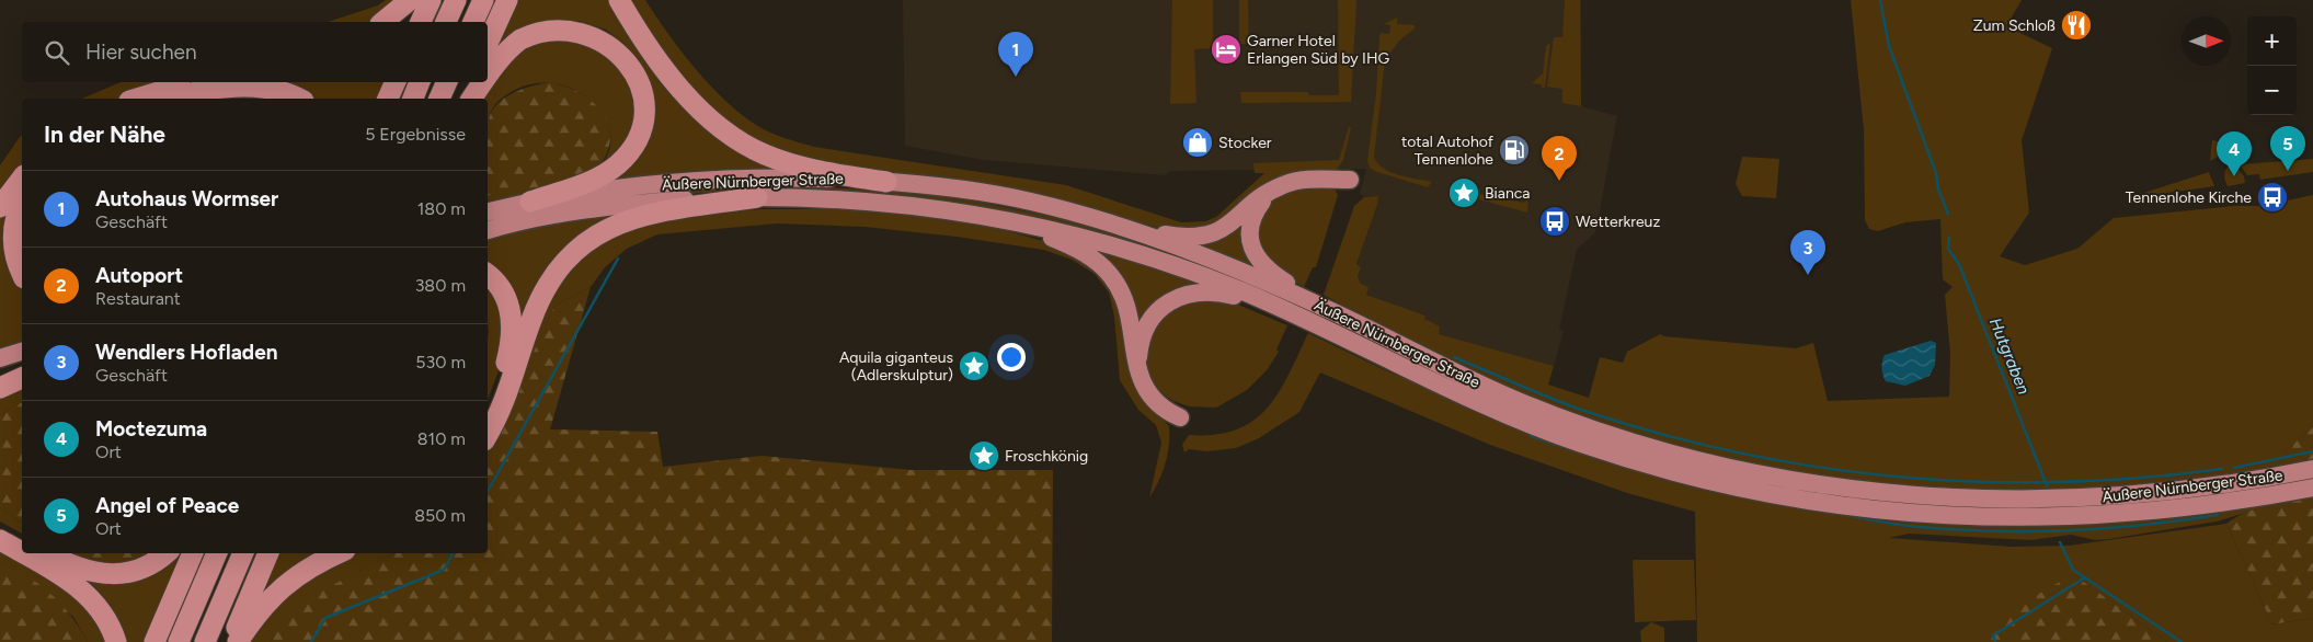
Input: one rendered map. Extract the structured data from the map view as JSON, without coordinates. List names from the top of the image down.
{
  "streets": {
    "highway": ["Äußere Nürnberger Straße"]
  },
  "water": ["Hutgraben"],
  "places": {
    "restaurant": ["Zum Schloß"],
    "hotel": ["Garner Hotel Erlangen Süd by IHG"],
    "shop": ["Stocker"],
    "fuel station": ["total Autohof Tennenlohe"],
    "place": ["Bianca", "Aquila giganteus (Adlerskulptur)", "Froschkönig"],
    "bus stop": ["Tennenlohe Kirche", "Wetterkreuz"]
  },
  "north": "right",
  "page": {
    "map_buttons": ["+", "−"],
    "search": "Hier suchen",
    "pins": [
      "1",
      "5",
      "4",
      "2",
      "3"
    ],
    "heading": ["In der Nähe", "5 Ergebnisse"],
    "list": [
      {
        "mark": "1",
        "name": "Autohaus Wormser",
        "note": "Geschäft",
        "value": "180 m"
      },
      {
        "mark": "2",
        "name": "Autoport",
        "note": "Restaurant",
        "value": "380 m"
      },
      {
        "mark": "3",
        "name": "Wendlers Hofladen",
        "note": "Geschäft",
        "value": "530 m"
      },
      {
        "mark": "4",
        "name": "Moctezuma",
        "note": "Ort",
        "value": "810 m"
      },
      {
        "mark": "5",
        "name": "Angel of Peace",
        "note": "Ort",
        "value": "850 m"
      }
    ]
  }
}
